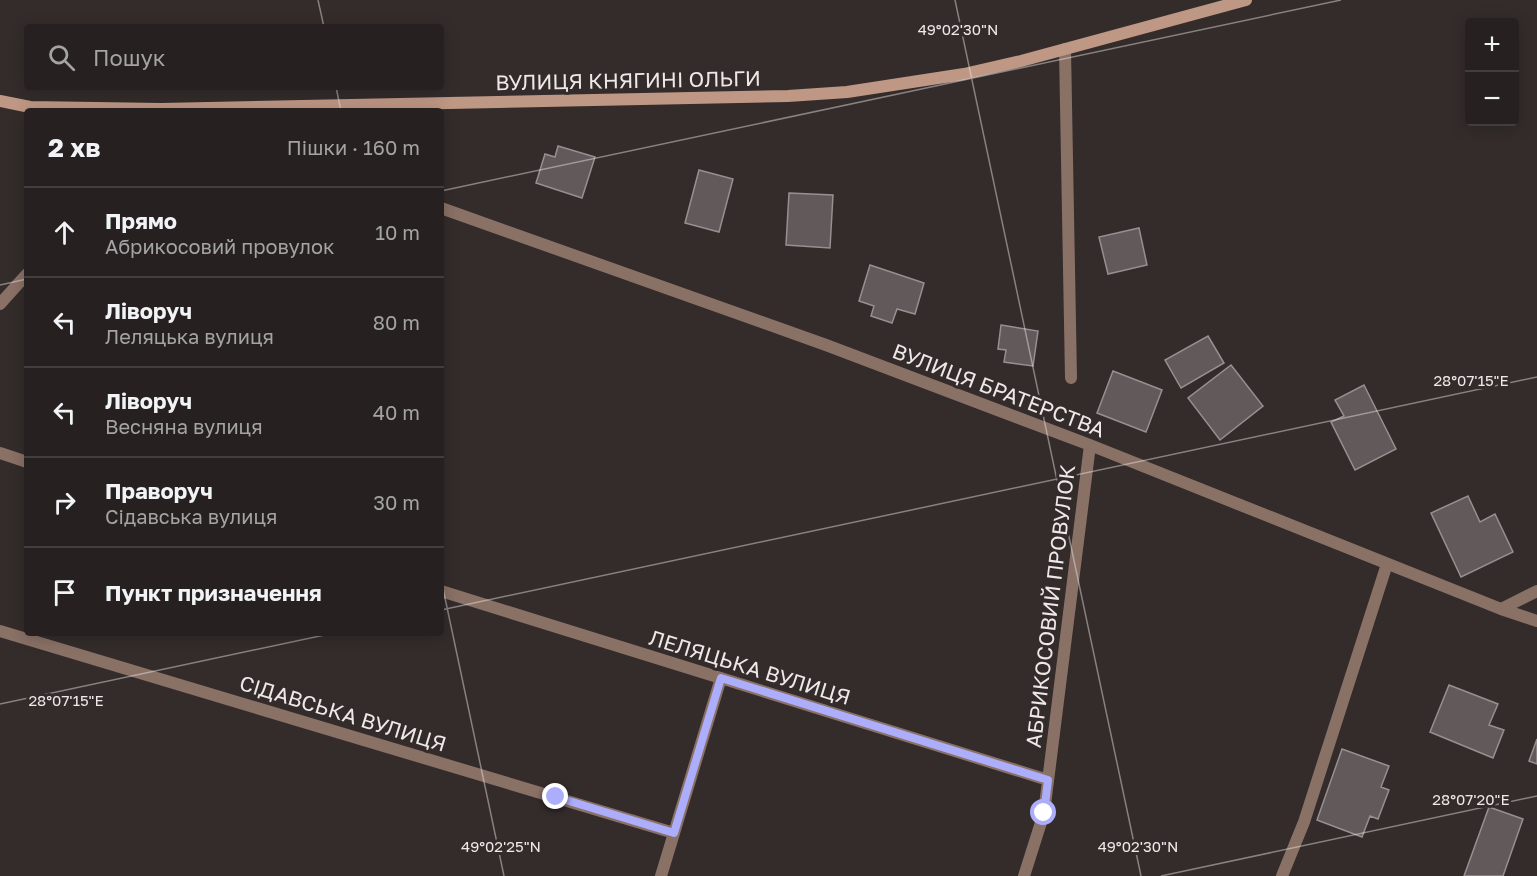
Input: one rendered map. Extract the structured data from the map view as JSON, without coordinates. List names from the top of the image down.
{
  "streets": {
    "street": [
      "ВУЛИЦЯ КНЯГИНІ ОЛЬГИ",
      "ВУЛИЦЯ БРАТЕРСТВА",
      "АБРИКОСОВИЙ ПРОВУЛОК",
      "ЛЕЛЯЦЬКА ВУЛИЦЯ",
      "СІДАВСЬКА ВУЛИЦЯ"
    ]
  },
  "crossings": [
    ["ВУЛИЦЯ БРАТЕРСТВА", "АБРИКОСОВИЙ ПРОВУЛОК"],
    ["АБРИКОСОВИЙ ПРОВУЛОК", "ЛЕЛЯЦЬКА ВУЛИЦЯ"]
  ],
  "page": {
    "map_buttons": ["+", "−"],
    "search": "Пошук",
    "heading": ["2 хв", "Пішки · 160 m"],
    "list": [
      ["Прямо", "Абрикосовий провулок", "10 m"],
      ["Ліворуч", "Леляцька вулиця", "80 m"],
      ["Ліворуч", "Весняна вулиця", "40 m"],
      ["Праворуч", "Сідавська вулиця", "30 m"],
      "Пункт призначення"
    ]
  },
  "coordinates": [
    "49°02'30\"N",
    "28°07'15\"E",
    "28°07'20\"E",
    "49°02'25\"N"
  ]
}
